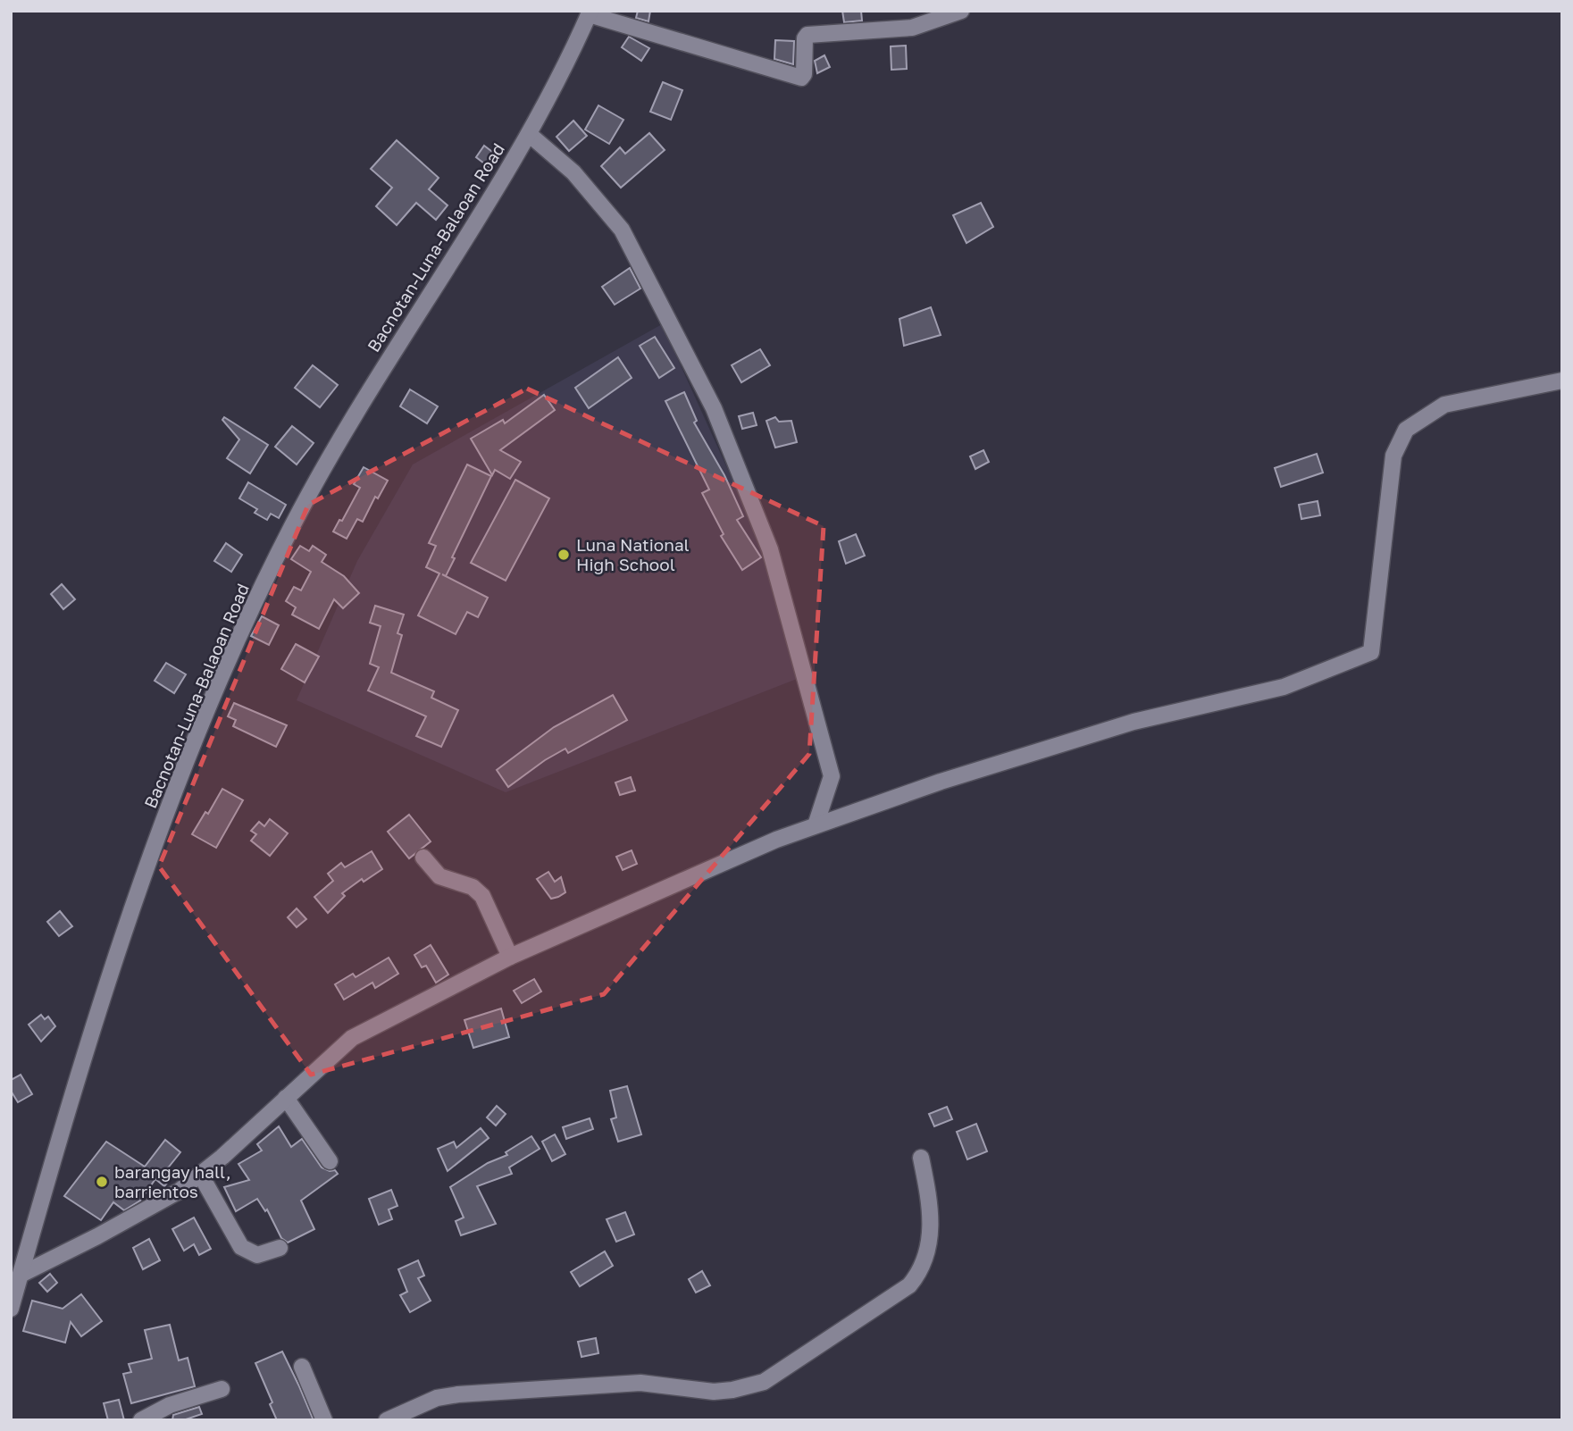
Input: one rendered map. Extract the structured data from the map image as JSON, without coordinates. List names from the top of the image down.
{
  "streets": {
    "street": ["Bacnotan-Luna-Balaoan Road"]
  },
  "places": ["Luna National High School", "barangay hall, barrientos"]
}
